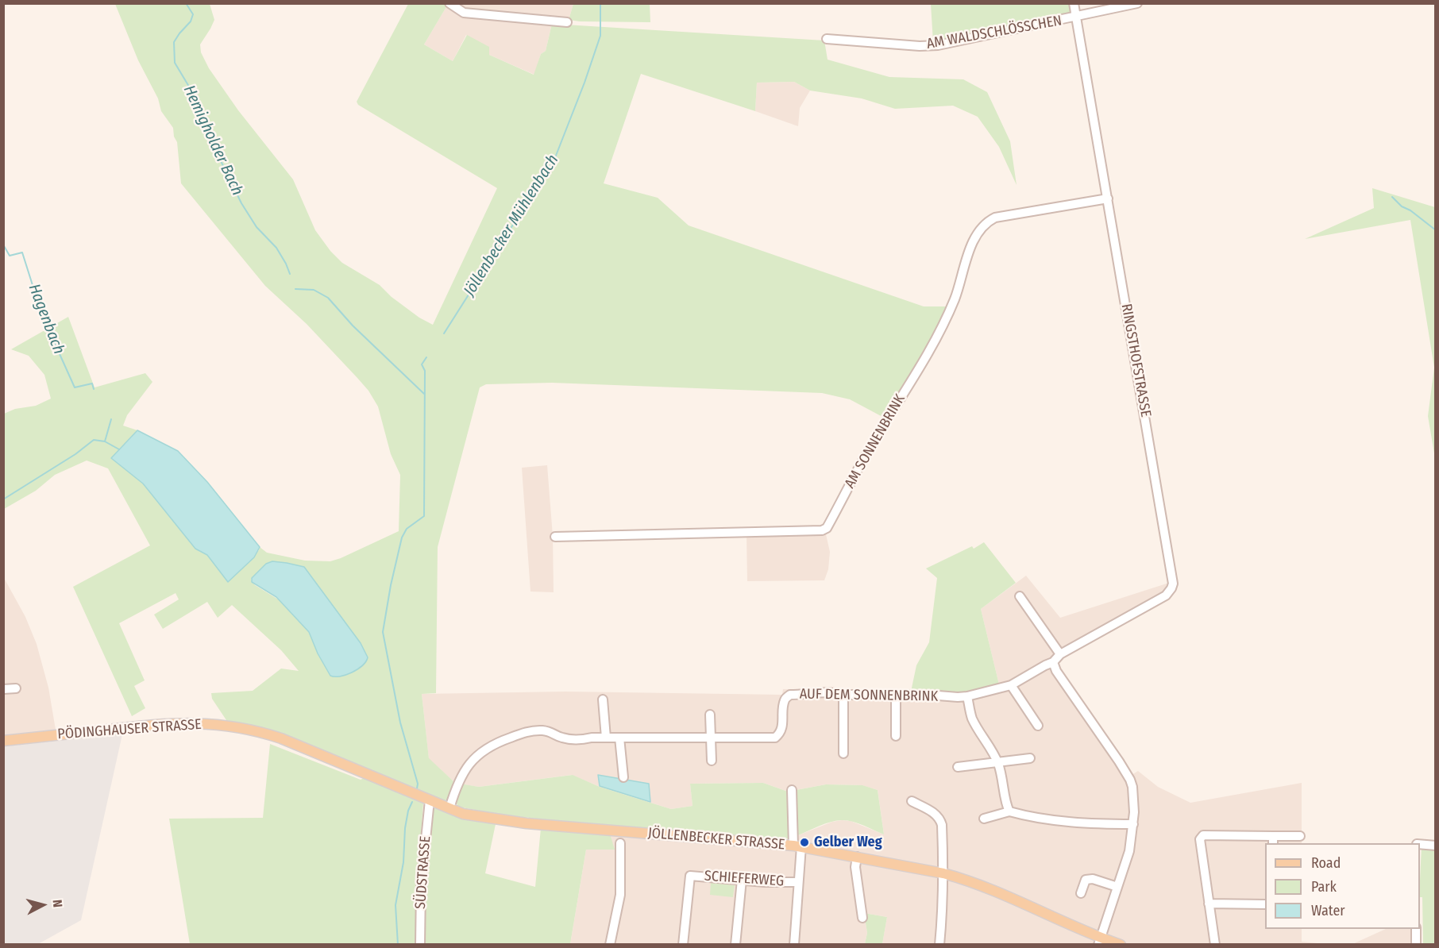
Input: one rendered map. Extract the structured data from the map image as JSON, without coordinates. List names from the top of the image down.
{
  "streets": {
    "main road": ["PÖDINGHAUSER STRASSE", "JÖLLENBECKER STRASSE"],
    "street": [
      "AM WALDSCHLÖSSCHEN",
      "RINGSTHOFSTRASSE",
      "AM SONNENBRINK",
      "AUF DEM SONNENBRINK",
      "SÜDSTRASSE",
      "SCHIEFERWEG"
    ]
  },
  "crossings": [
    ["AM WALDSCHLÖSSCHEN", "RINGSTHOFSTRASSE"],
    ["RINGSTHOFSTRASSE", "AM SONNENBRINK"],
    ["RINGSTHOFSTRASSE", "AUF DEM SONNENBRINK"],
    ["AUF DEM SONNENBRINK", "JÖLLENBECKER STRASSE"],
    ["PÖDINGHAUSER STRASSE", "JÖLLENBECKER STRASSE"],
    ["JÖLLENBECKER STRASSE", "SÜDSTRASSE"]
  ],
  "water": ["Hemigholder Bach", "Jöllenbecker Mühlenbach", "Hagenbach"],
  "places": ["Gelber Weg"],
  "legend": ["Road", "Park", "Water"],
  "north": "right"
}
